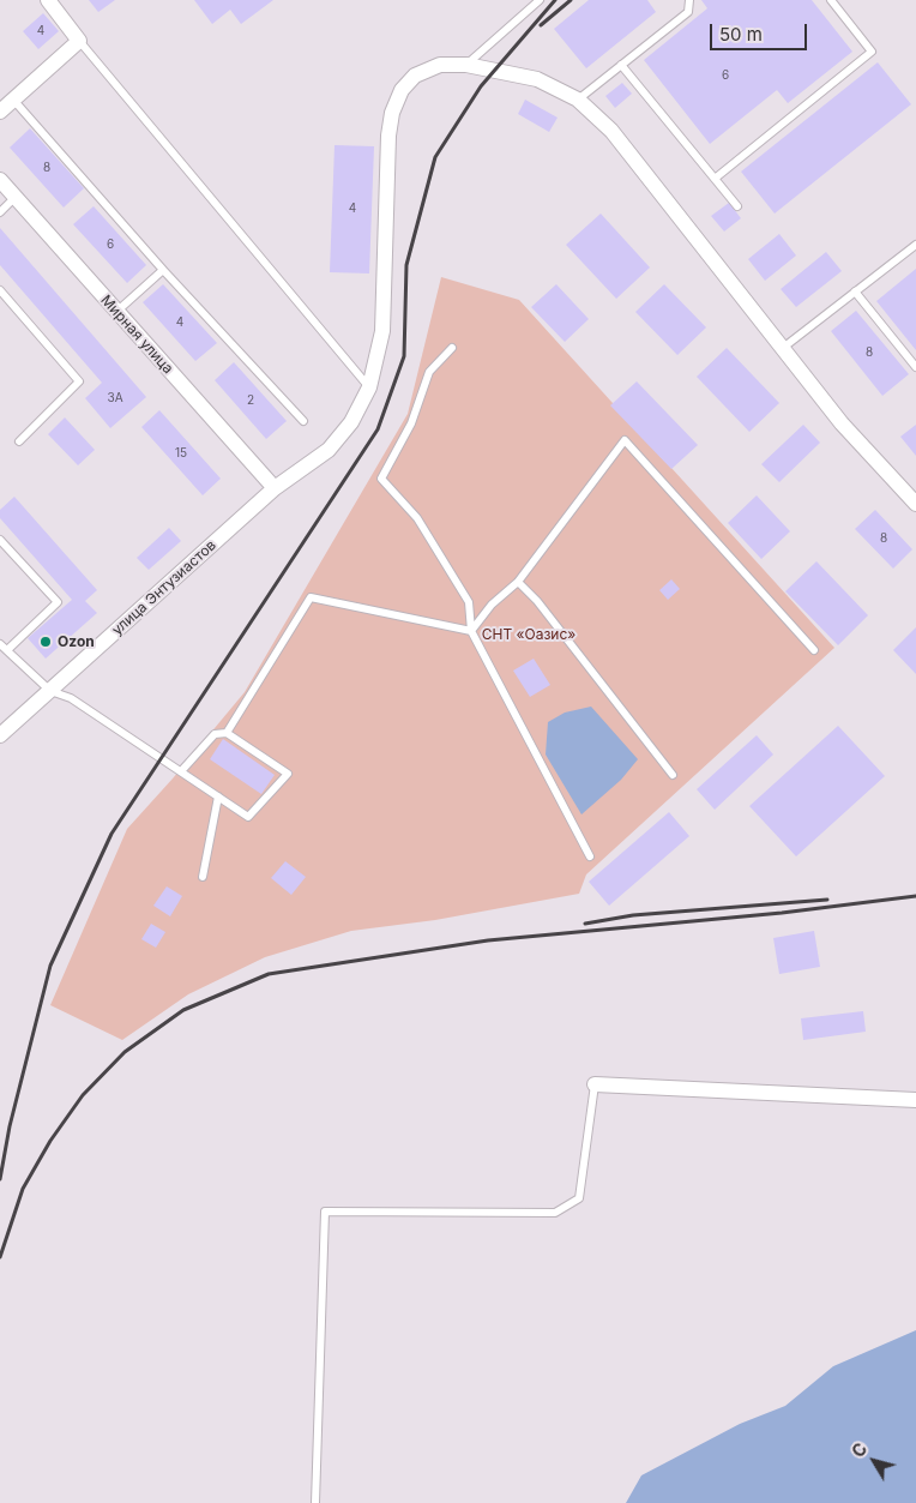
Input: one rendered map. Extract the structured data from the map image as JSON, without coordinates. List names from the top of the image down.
{
  "streets": {
    "street": ["Мирная улица", "улица Энтузиастов"]
  },
  "crossings": [
    ["Мирная улица", "улица Энтузиастов"]
  ],
  "parks": ["СНТ «Оазис»"],
  "places": ["Ozon"],
  "house_numbers": [
    "4",
    "6",
    "8",
    "4",
    "6",
    "4",
    "8",
    "3А",
    "2",
    "15",
    "8"
  ],
  "scale_bar": "50 m",
  "north": "top left"
}
